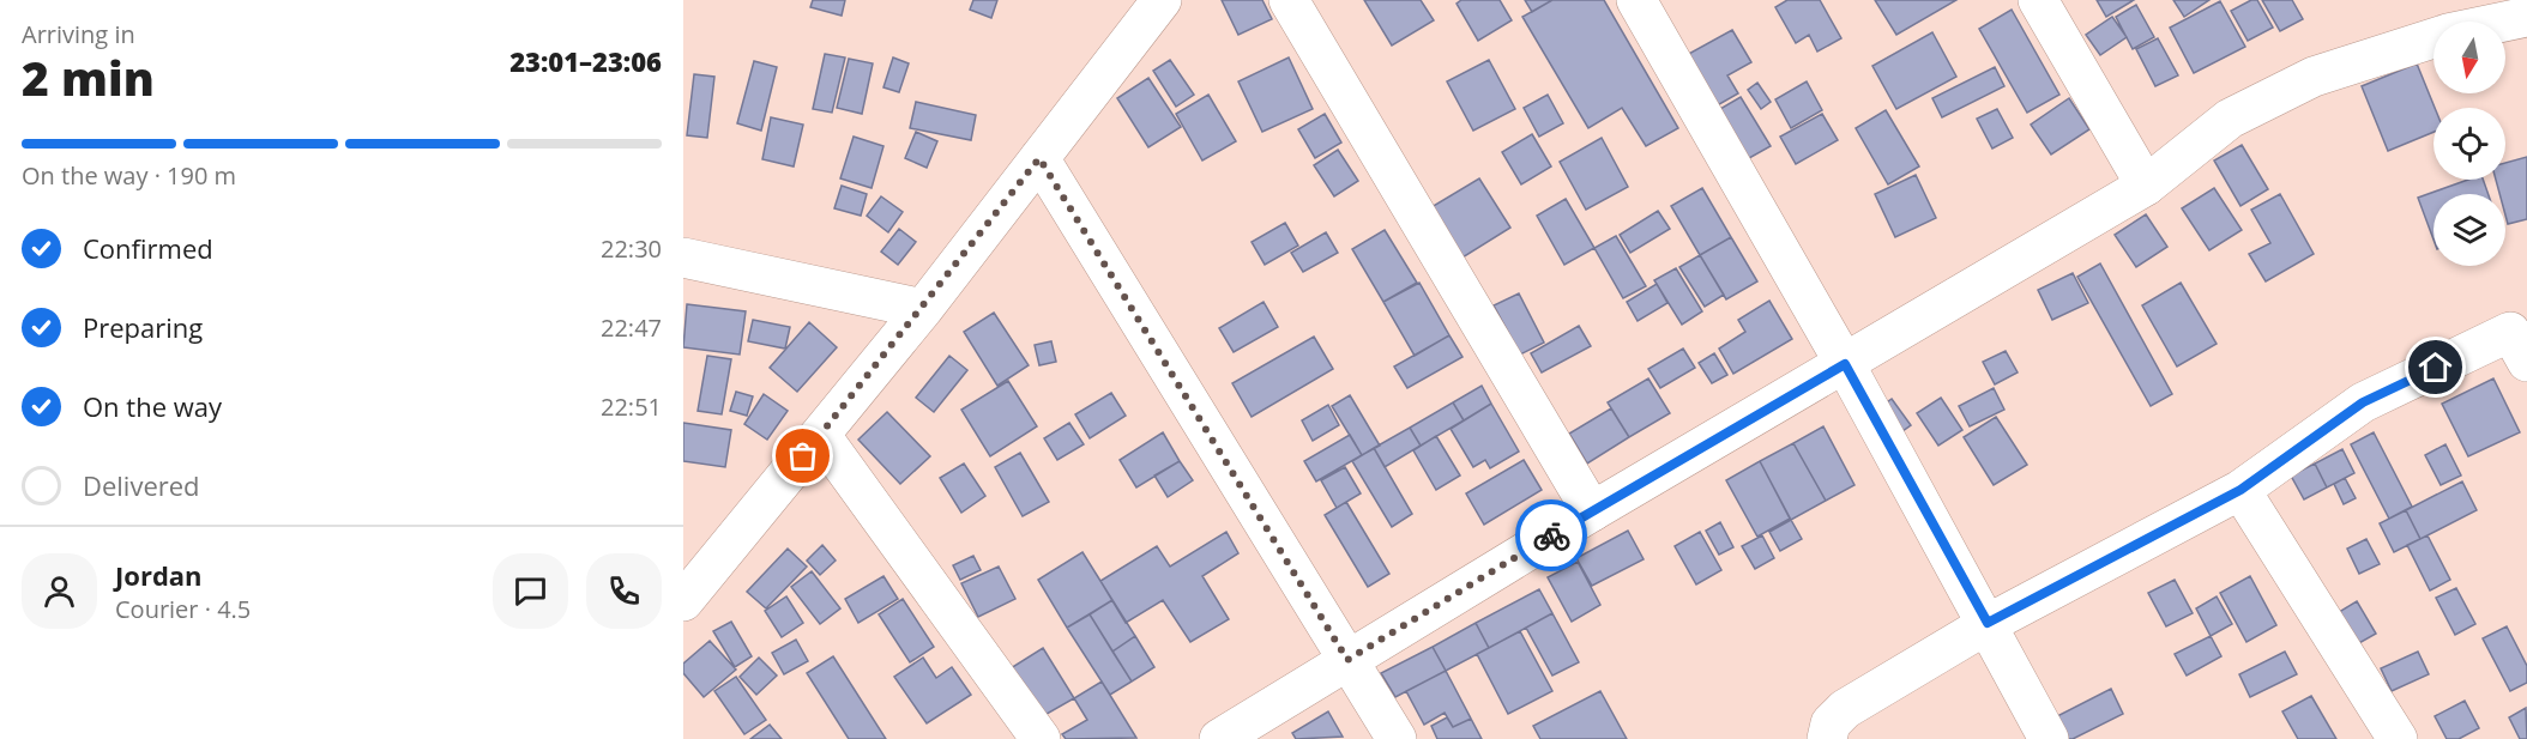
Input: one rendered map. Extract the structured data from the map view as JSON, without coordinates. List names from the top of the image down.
{
  "north": "bottom",
  "page": {
    "heading": ["2 min", "Arriving in", "23:01–23:06"],
    "panel": ["Jordan", "Courier · 4.5"],
    "bar": "On the way · 190 m",
    "list": [
      ["Confirmed", "22:30"],
      ["Preparing", "22:47"],
      ["On the way", "22:51"],
      "Delivered"
    ]
  }
}
